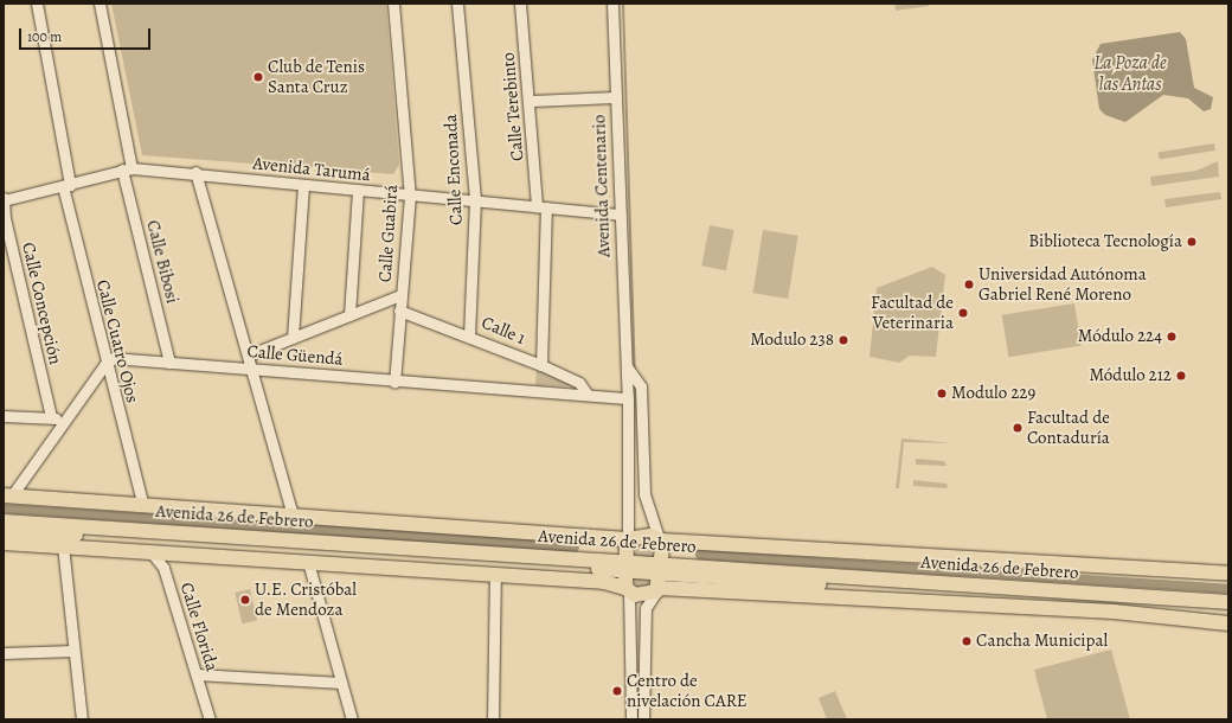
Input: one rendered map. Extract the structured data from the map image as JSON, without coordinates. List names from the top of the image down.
{
  "streets": {
    "main road": ["Avenida 26 de Febrero"],
    "street": [
      "Calle Terebinto",
      "Avenida Tarumá",
      "Calle Enconada",
      "Avenida Centenario",
      "Calle Guabirá",
      "Calle Bibosi",
      "Calle Concepción",
      "Calle 1",
      "Calle Cuatro Ojos",
      "Calle Güendá",
      "Calle Florida"
    ]
  },
  "crossings": [
    ["Calle Terebinto", "Avenida Tarumá"],
    ["Calle Terebinto", "Calle 1"],
    ["Avenida Tarumá", "Calle Enconada"],
    ["Avenida Tarumá", "Avenida Centenario"],
    ["Avenida Tarumá", "Calle Guabirá"],
    ["Avenida Tarumá", "Calle Bibosi"],
    ["Avenida Tarumá", "Calle Concepción"],
    ["Avenida Tarumá", "Calle Cuatro Ojos"],
    ["Calle Enconada", "Calle 1"],
    ["Avenida Centenario", "Calle Güendá"],
    ["Avenida Centenario", "Avenida 26 de Febrero"],
    ["Calle Guabirá", "Calle 1"],
    ["Calle Guabirá", "Calle Güendá"],
    ["Calle Bibosi", "Calle Güendá"],
    ["Calle 1", "Calle Güendá"],
    ["Calle Cuatro Ojos", "Calle Güendá"],
    ["Calle Cuatro Ojos", "Avenida 26 de Febrero"]
  ],
  "water": ["La Poza de las Antas"],
  "places": [
    "Club de Tenis Santa Cruz",
    "Biblioteca Tecnología",
    "Universidad Autónoma Gabriel René Moreno",
    "Facultad de Veterinaria",
    "Módulo 224",
    "Modulo 238",
    "Módulo 212",
    "Modulo 229",
    "Facultad de Contaduría",
    "U.E. Cristóbal de Mendoza",
    "Cancha Municipal",
    "Centro de nivelación CARE"
  ],
  "scale_bar": "100 m"
}
